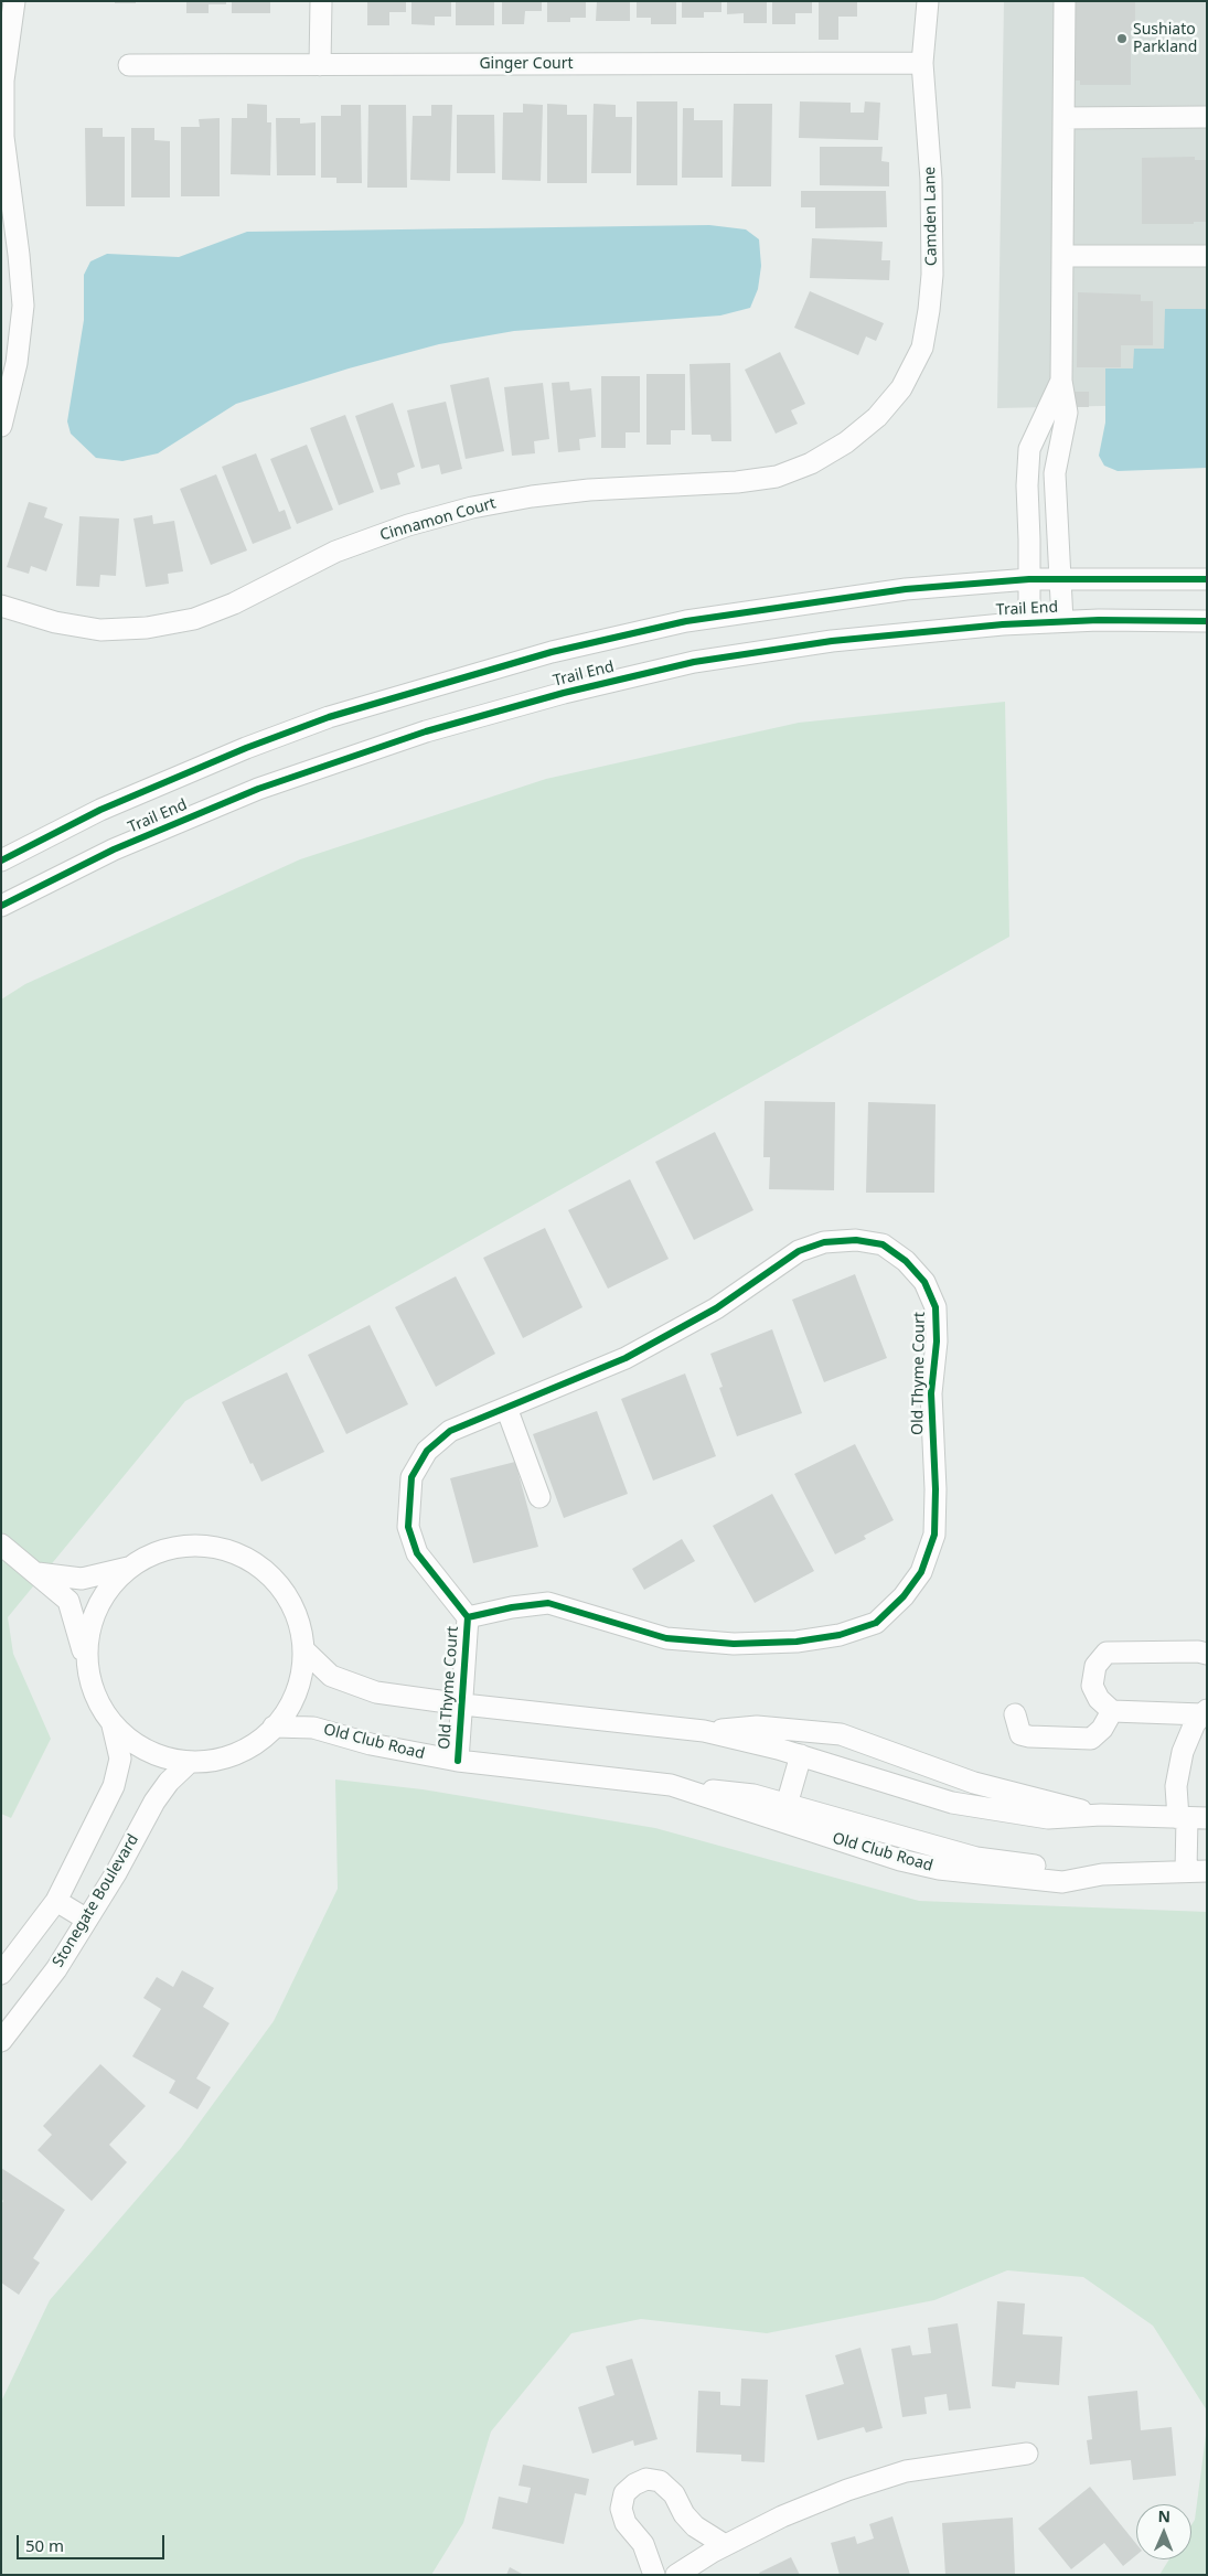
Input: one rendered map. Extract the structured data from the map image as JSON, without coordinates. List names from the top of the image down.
{
  "streets": {
    "street": [
      "Ginger Court",
      "Camden Lane",
      "Cinnamon Court",
      "Trail End",
      "Old Thyme Court",
      "Old Club Road",
      "Stonegate Boulevard"
    ]
  },
  "crossings": [
    ["Ginger Court", "Camden Lane"],
    ["Camden Lane", "Cinnamon Court"],
    ["Old Thyme Court", "Old Club Road"]
  ],
  "places": ["Sushiato Parkland"],
  "scale_bar": "50 m",
  "north": "top"
}
